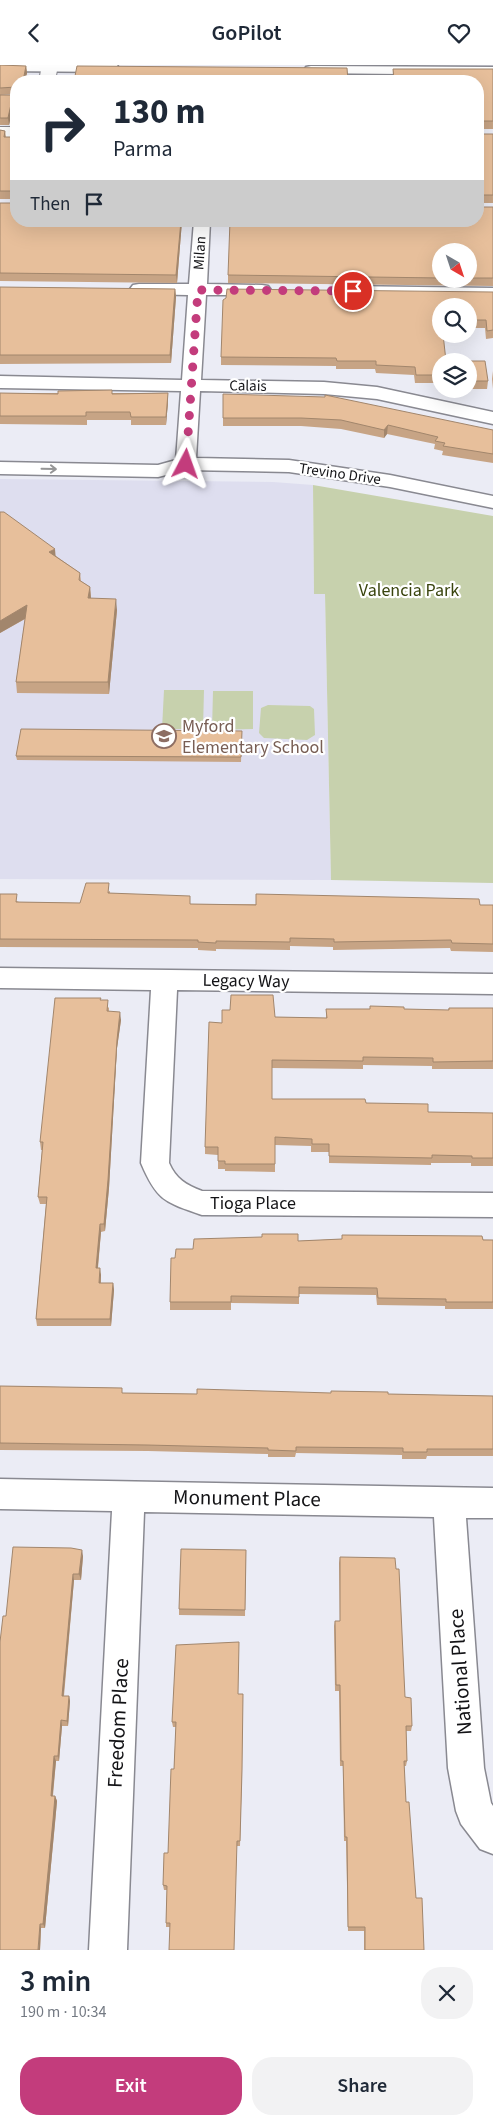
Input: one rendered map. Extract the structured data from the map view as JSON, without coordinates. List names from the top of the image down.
{
  "streets": {
    "street": [
      "Milan",
      "Calais",
      "Trevino Drive",
      "Legacy Way",
      "Tioga Place",
      "Monument Place",
      "National Place",
      "Freedom Place"
    ]
  },
  "crossings": [
    ["Milan", "Calais"],
    ["Milan", "Trevino Drive"],
    ["Legacy Way", "Tioga Place"],
    ["Monument Place", "National Place"],
    ["Monument Place", "Freedom Place"]
  ],
  "parks": ["Valencia Park"],
  "places": {
    "school or university": ["Myford Elementary School"]
  },
  "north": "bottom right",
  "page": {
    "header": "GoPilot",
    "turn": ["130 m", "Parma"],
    "then": "Then",
    "heading": ["3 min", "190 m · 10:34"],
    "buttons": ["Exit", "Share"]
  }
}
